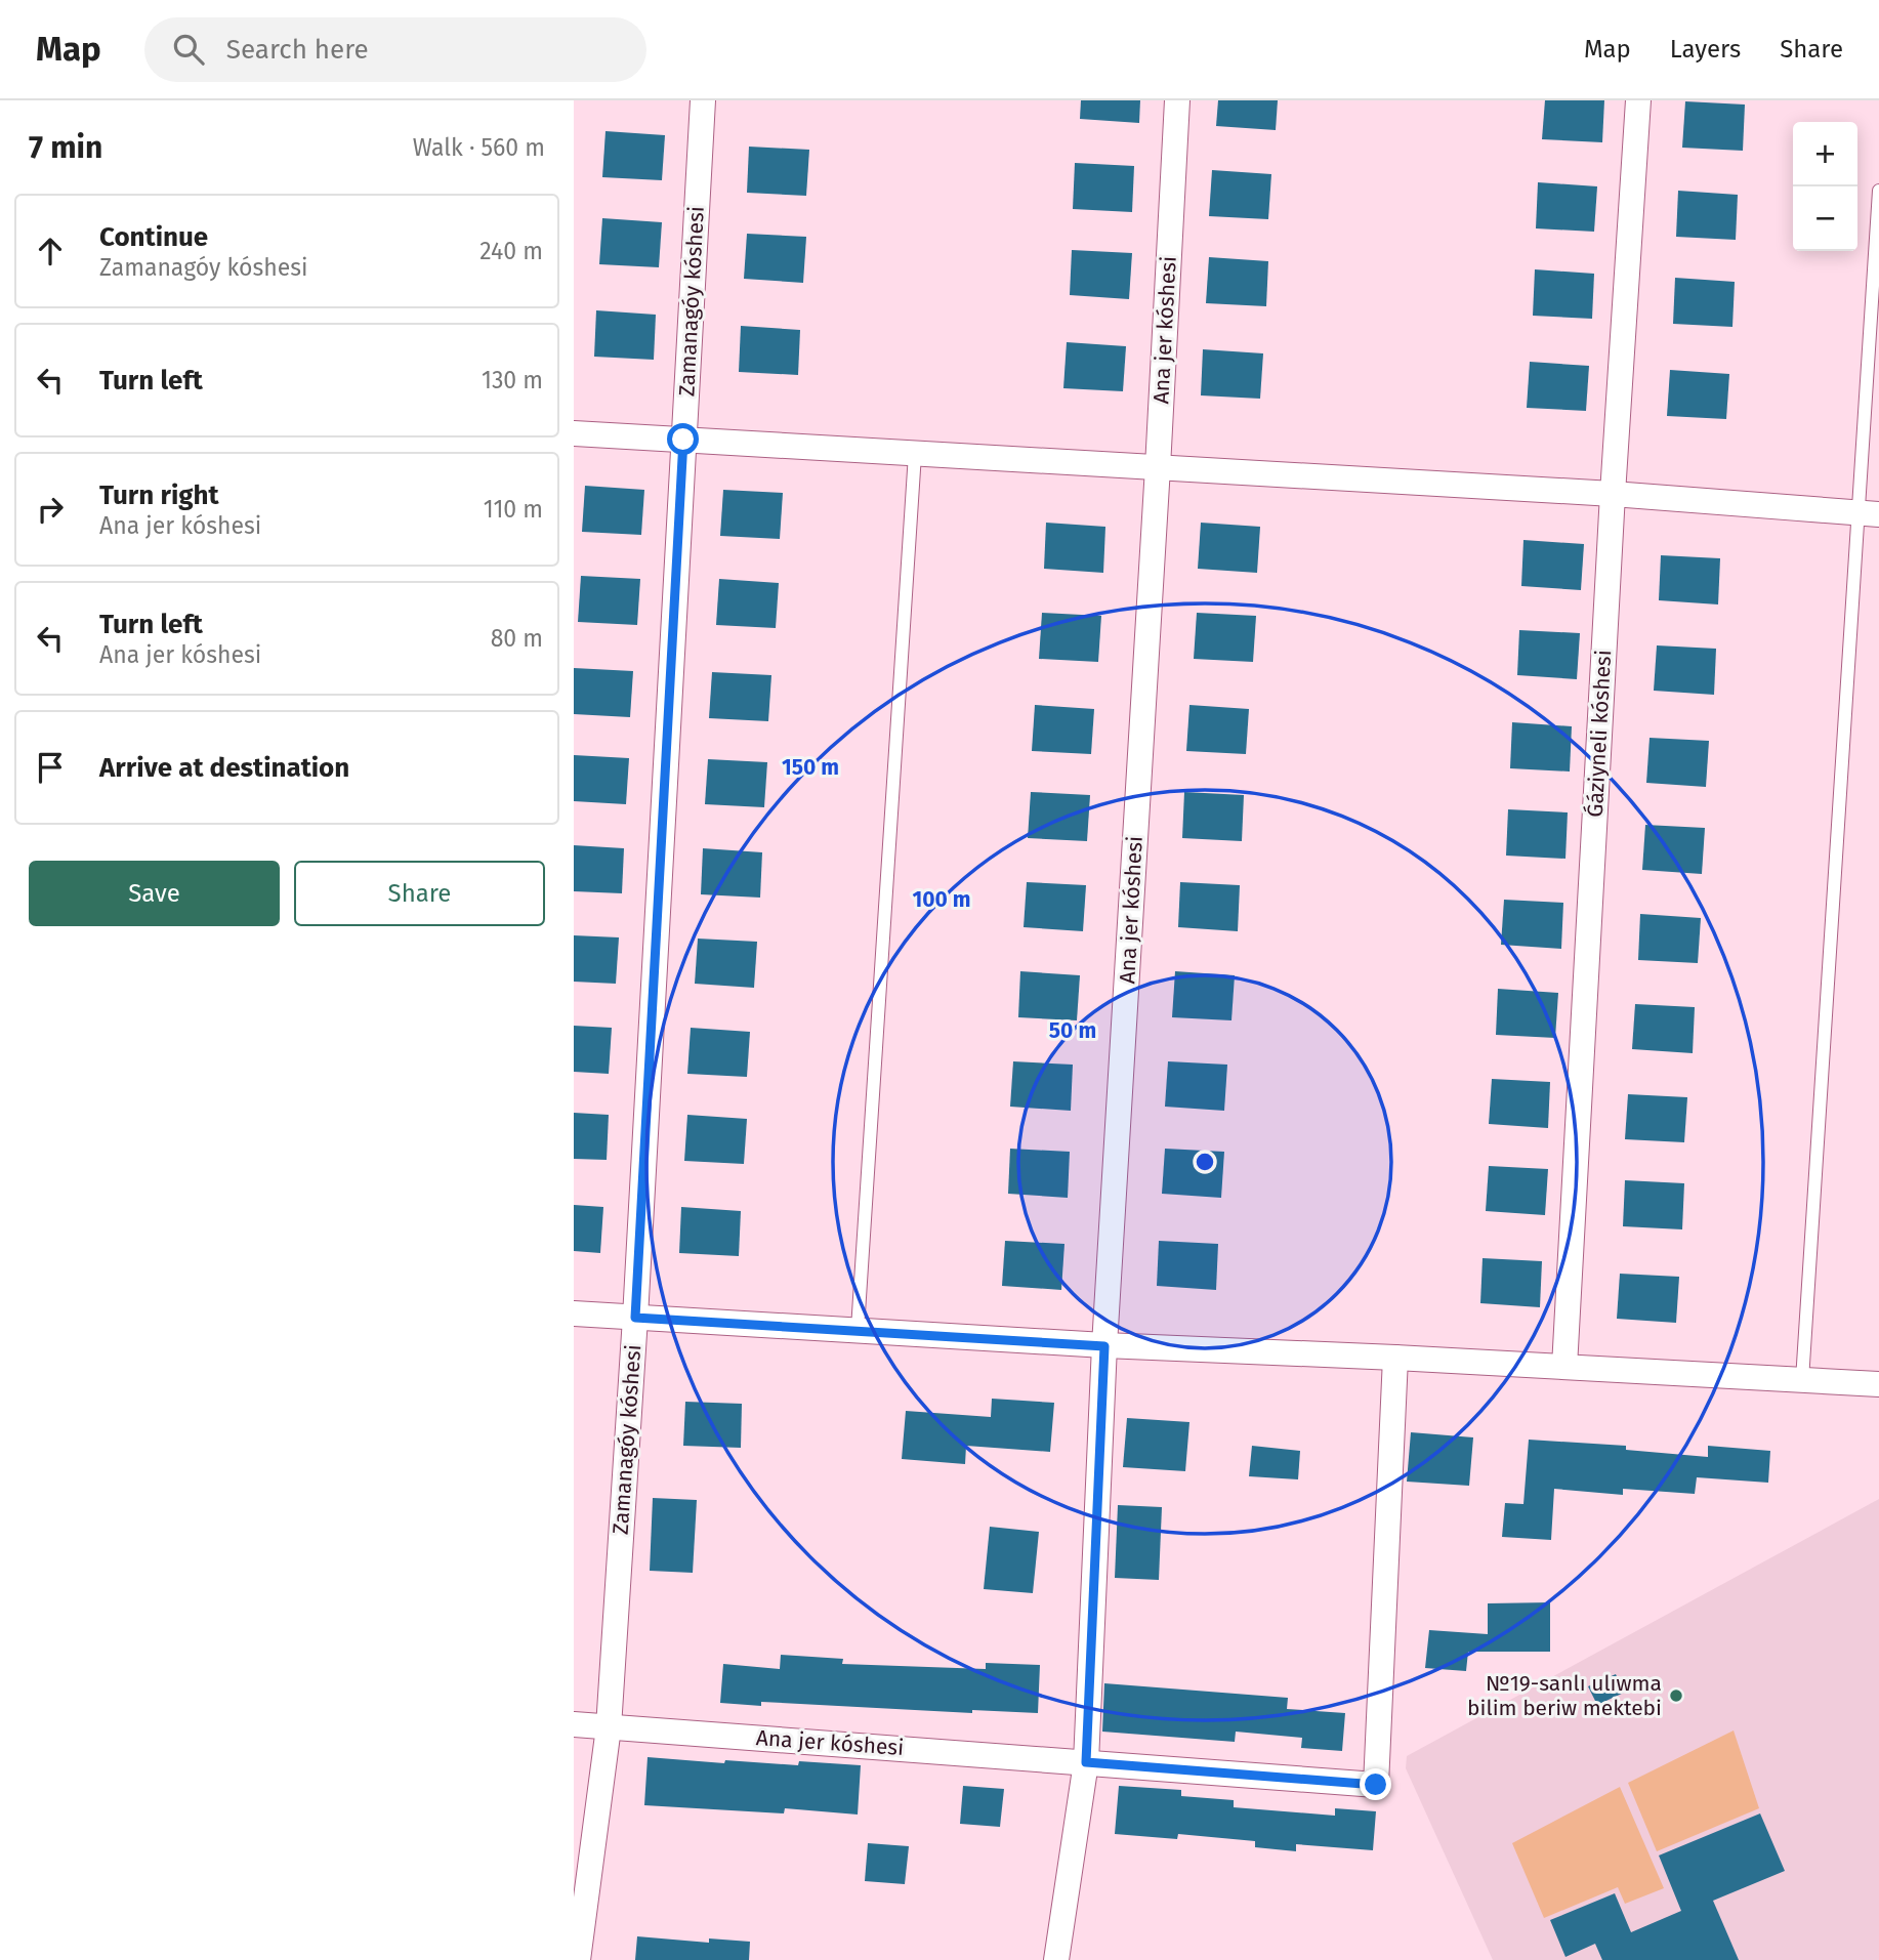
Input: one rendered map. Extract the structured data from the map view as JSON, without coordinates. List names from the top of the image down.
{
  "streets": {
    "street": ["Zamanagóy kóshesi", "Ana jer kóshesi", "Ǵáziyneli kóshesi"]
  },
  "crossings": [
    ["Zamanagóy kóshesi", "Ana jer kóshesi"]
  ],
  "places": ["№19-sanlı ulıwma bilim beriw mektebi"],
  "page": {
    "header": "Map",
    "search": "Search here",
    "nav": ["Map", "Layers", "Share"],
    "heading": ["7 min", "Walk · 560 m"],
    "map_buttons": ["+", "−"],
    "list": [
      ["Continue", "Zamanagóy kóshesi", "240 m"],
      ["Turn left", "130 m"],
      ["Turn right", "Ana jer kóshesi", "110 m"],
      ["Turn left", "Ana jer kóshesi", "80 m"],
      "Arrive at destination"
    ],
    "buttons": ["Save", "Share"]
  },
  "rings": ["150 m", "100 m", "50 m"]
}
